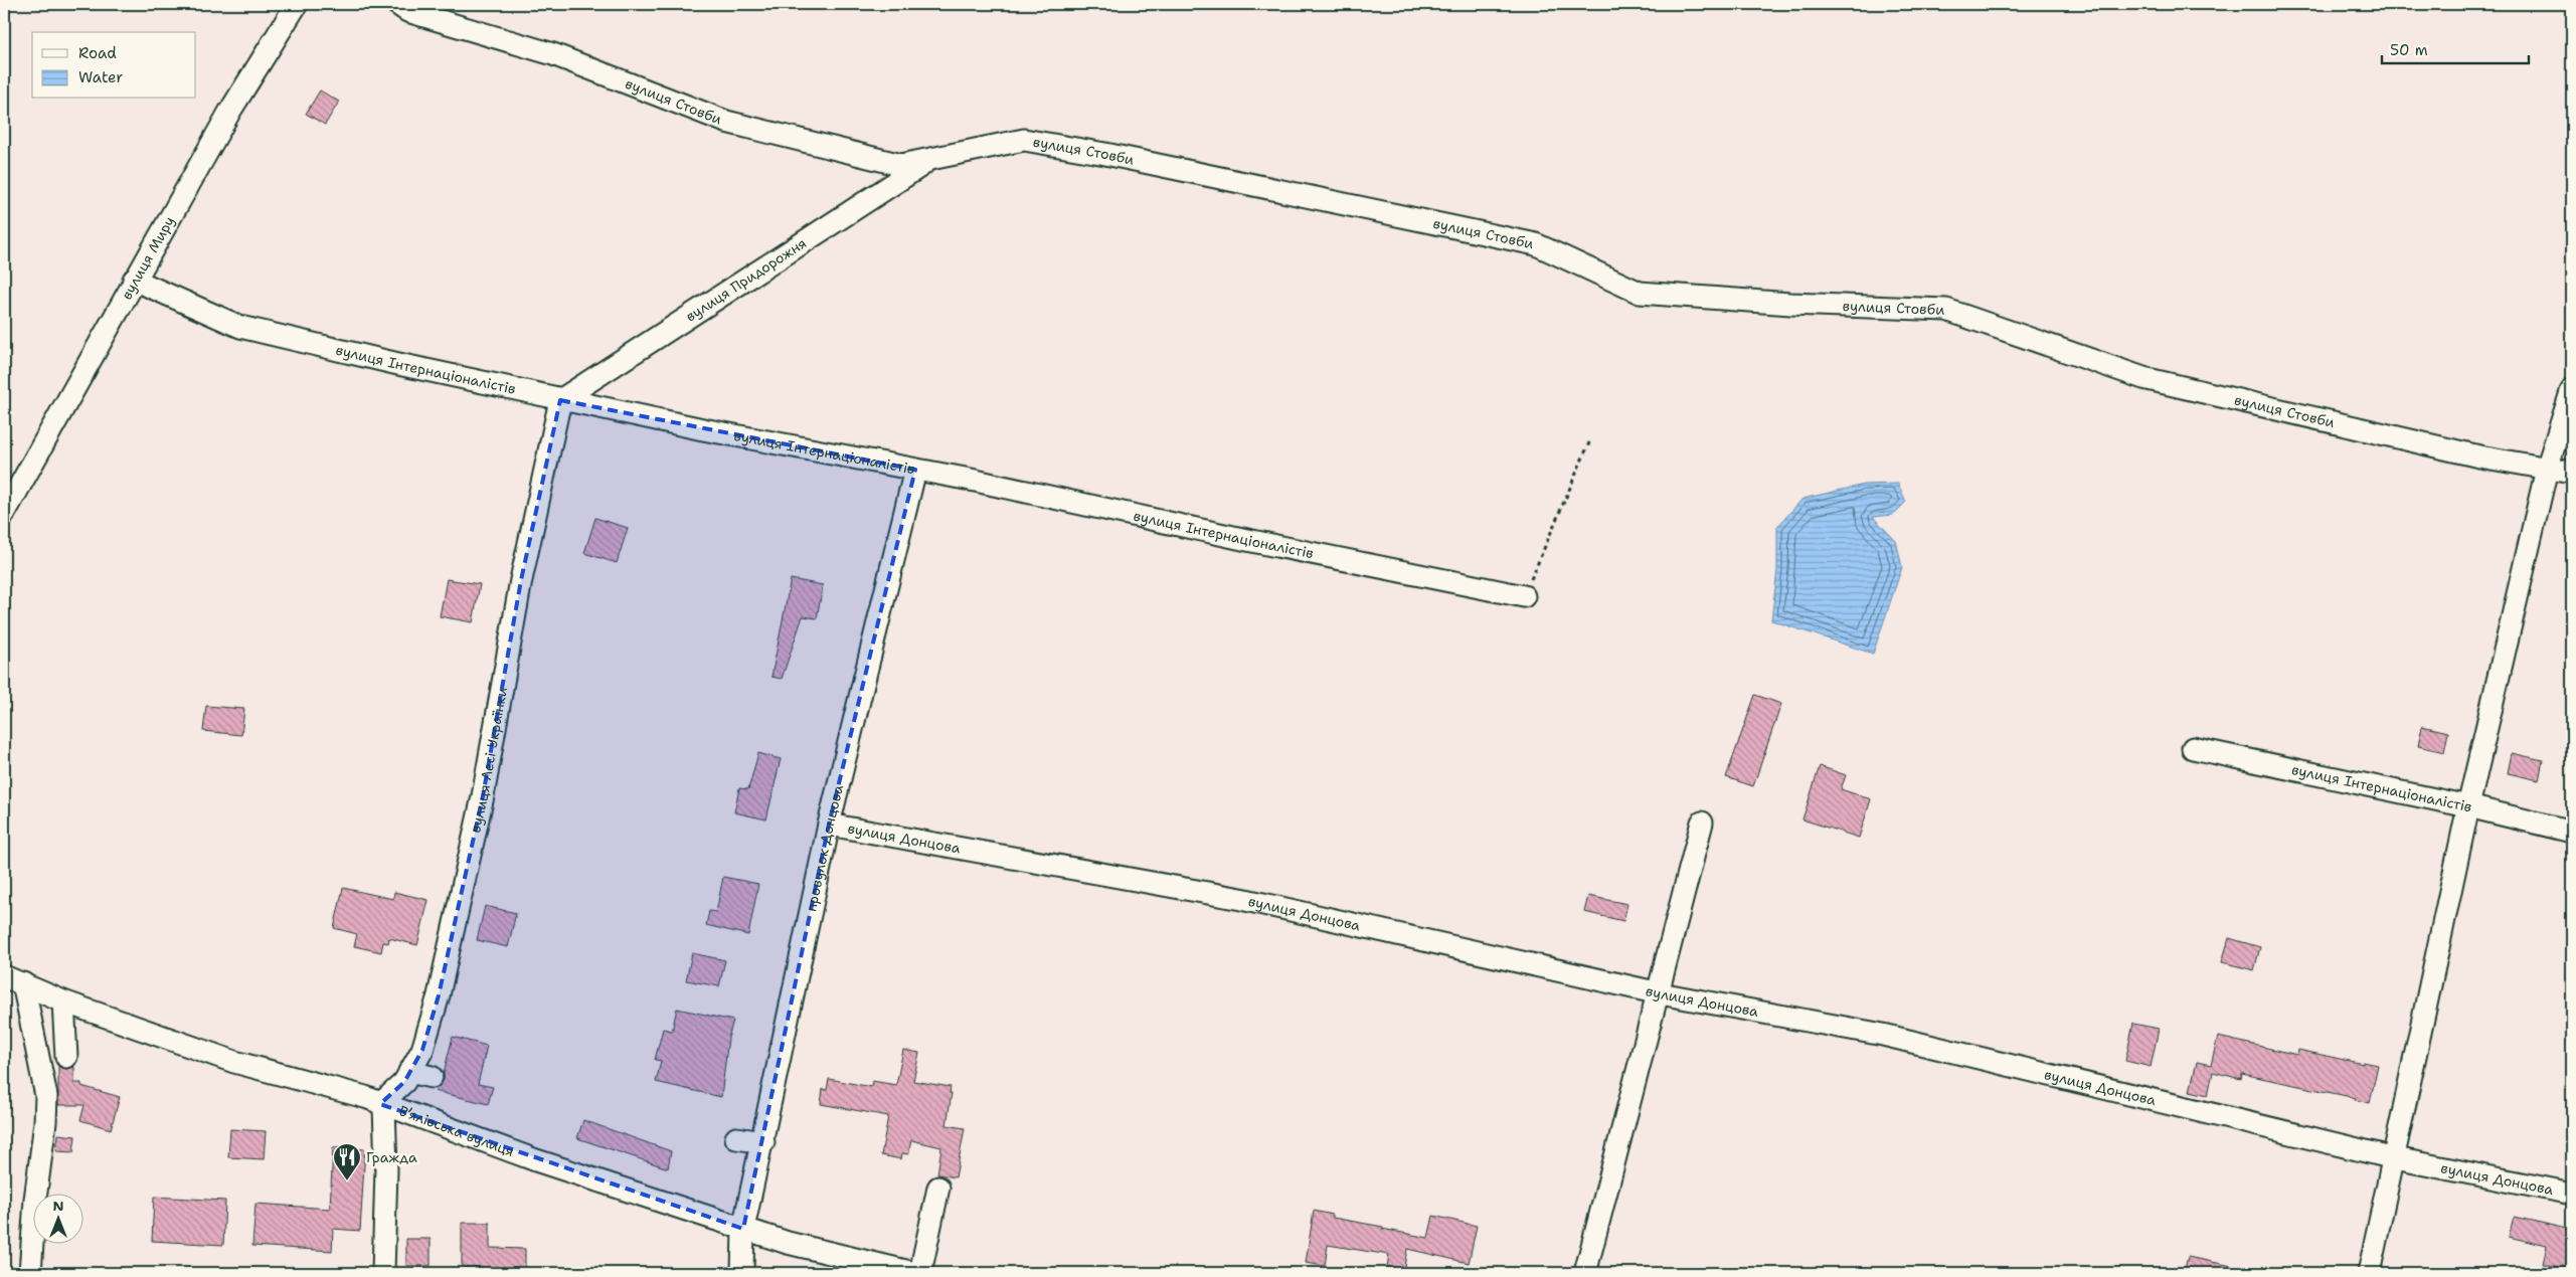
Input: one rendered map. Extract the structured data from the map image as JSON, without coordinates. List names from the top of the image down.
{
  "streets": {
    "street": [
      "вулиця Стовби",
      "вулиця Миру",
      "вулиця Придорожня",
      "вулиця Інтернаціоналістів",
      "вулиця Лесі Українки",
      "вулиця Донцова",
      "провулок Донцова",
      "В’ялівська вулиця"
    ]
  },
  "crossings": [
    ["вулиця Стовби", "вулиця Придорожня"],
    ["вулиця Миру", "вулиця Інтернаціоналістів"],
    ["вулиця Придорожня", "вулиця Інтернаціоналістів"],
    ["вулиця Придорожня", "вулиця Лесі Українки"],
    ["вулиця Інтернаціоналістів", "вулиця Лесі Українки"],
    ["вулиця Інтернаціоналістів", "провулок Донцова"],
    ["вулиця Лесі Українки", "В’ялівська вулиця"],
    ["вулиця Донцова", "провулок Донцова"],
    ["провулок Донцова", "В’ялівська вулиця"]
  ],
  "places": {
    "restaurant": ["Гражда"]
  },
  "legend": ["Road", "Water"],
  "scale_bar": "50 m",
  "north": "top"
}
